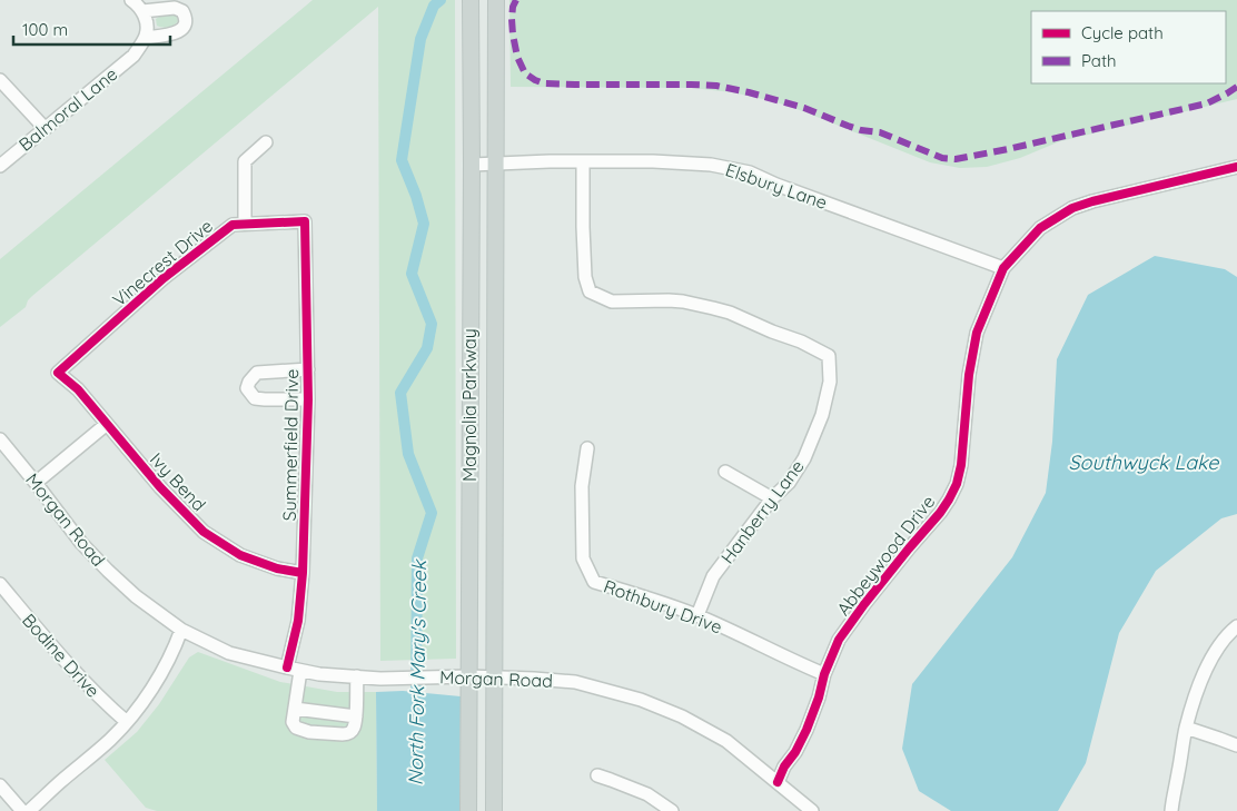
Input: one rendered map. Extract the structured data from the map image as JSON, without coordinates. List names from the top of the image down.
{
  "streets": {
    "main road": ["Magnolia Parkway"],
    "street": [
      "Balmoral Lane",
      "Elsbury Lane",
      "Vinecrest Drive",
      "Summerfield Drive",
      "Ivy Bend",
      "Hanberry Lane",
      "Morgan Road",
      "Abbeywood Drive",
      "Rothbury Drive",
      "Bodine Drive"
    ]
  },
  "crossings": [
    ["Elsbury Lane", "Magnolia Parkway"],
    ["Elsbury Lane", "Hanberry Lane"],
    ["Elsbury Lane", "Abbeywood Drive"],
    ["Vinecrest Drive", "Summerfield Drive"],
    ["Vinecrest Drive", "Ivy Bend"],
    ["Magnolia Parkway", "Morgan Road"],
    ["Summerfield Drive", "Ivy Bend"],
    ["Summerfield Drive", "Morgan Road"],
    ["Hanberry Lane", "Rothbury Drive"],
    ["Morgan Road", "Abbeywood Drive"],
    ["Abbeywood Drive", "Rothbury Drive"]
  ],
  "water": ["Southwyck Lake", "North Fork Mary's Creek"],
  "legend": ["Cycle path", "Path"],
  "scale_bar": "100 m"
}
